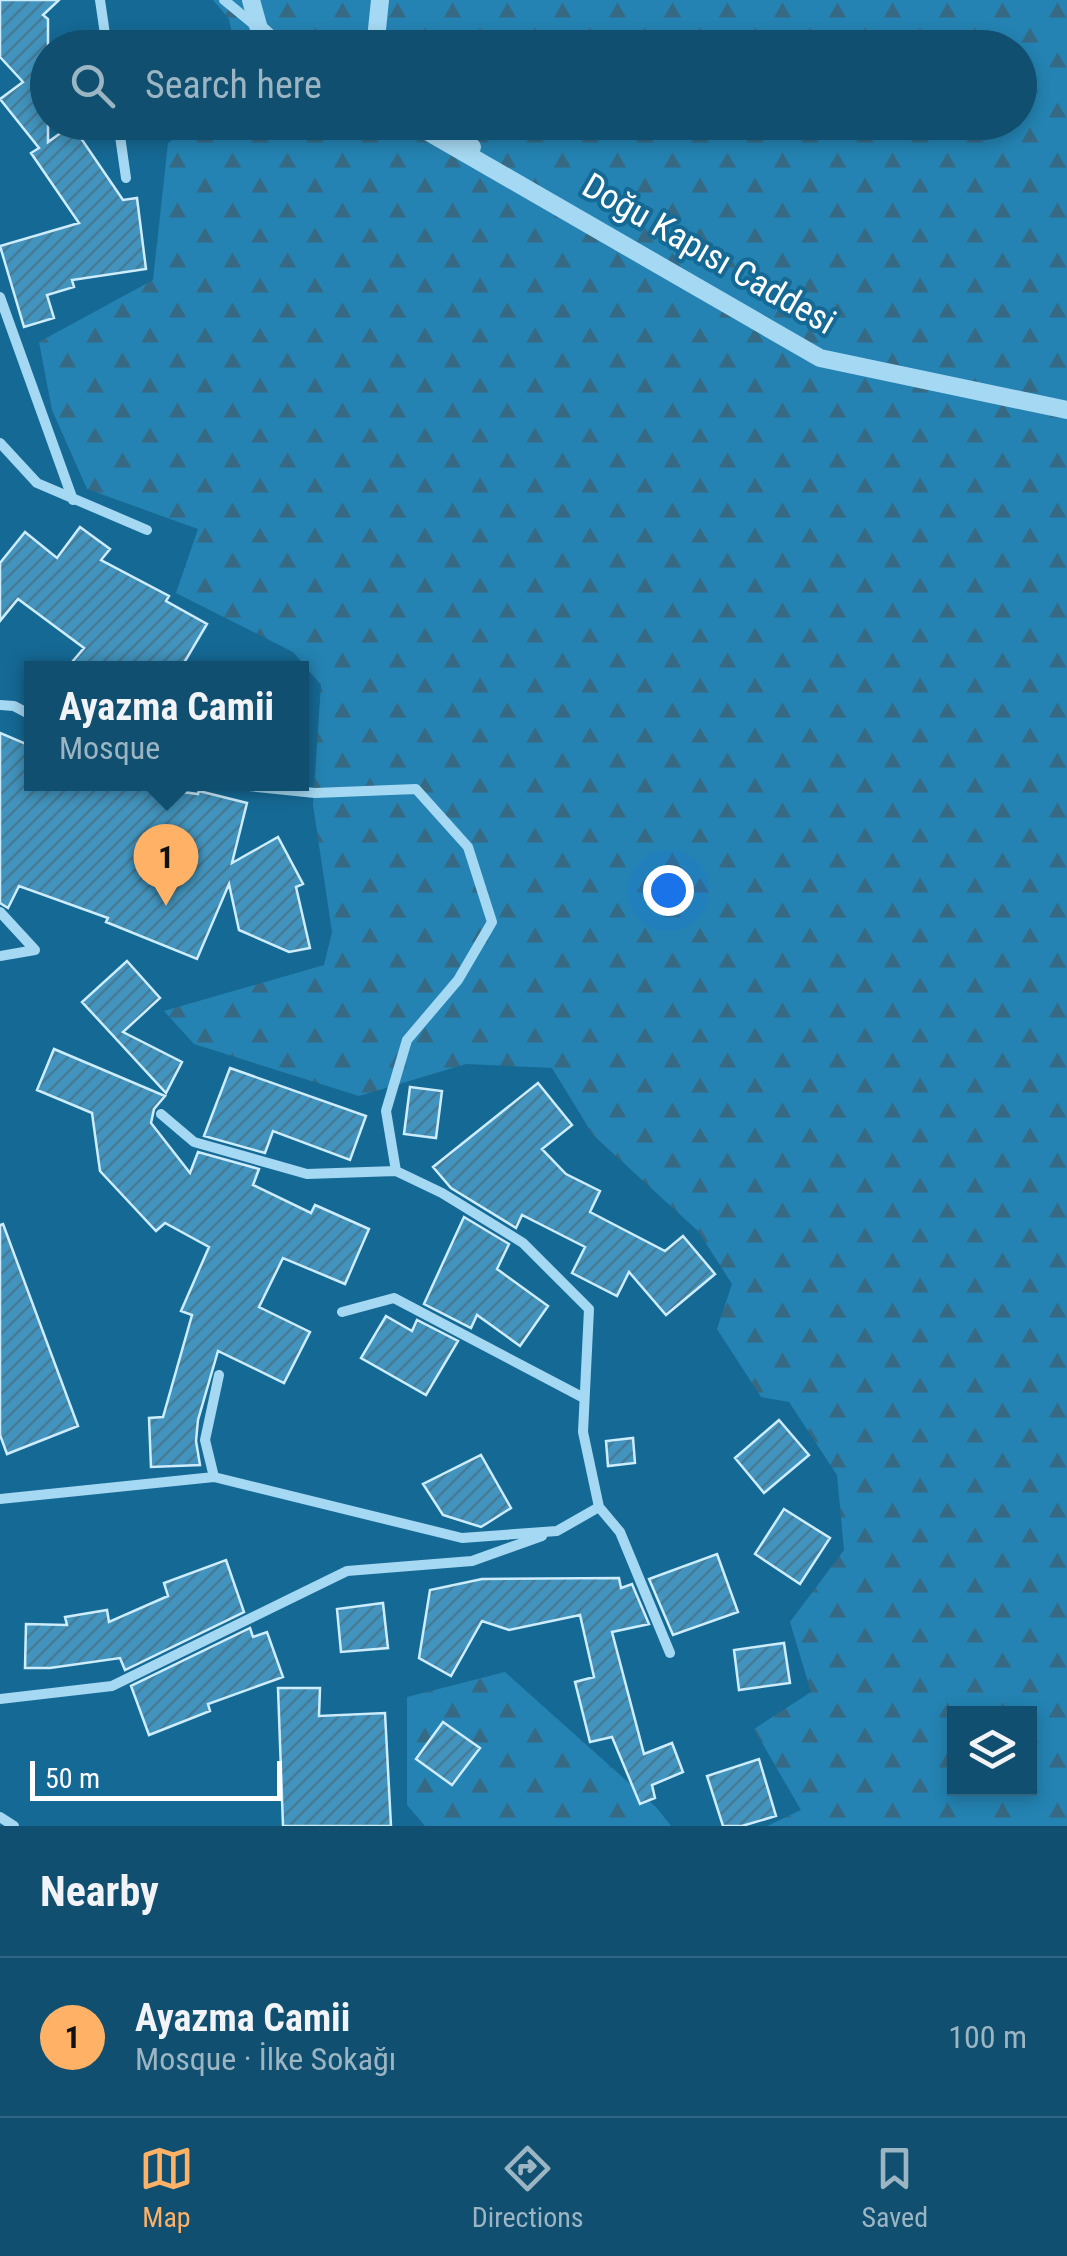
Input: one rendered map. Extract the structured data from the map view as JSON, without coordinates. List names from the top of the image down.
{
  "streets": {
    "street": ["Doğu Kapısı Caddesi"]
  },
  "scale_bar": "50 m",
  "page": {
    "search": "Search here",
    "popup": ["Ayazma Camii", "Mosque"],
    "pins": "1",
    "scale": "50 m",
    "heading": "Nearby",
    "list": [
      {
        "mark": "1",
        "name": "Ayazma Camii",
        "note": "Mosque · İlke Sokağı",
        "value": "100 m"
      }
    ],
    "nav": ["Map", "Directions", "Saved"]
  }
}
